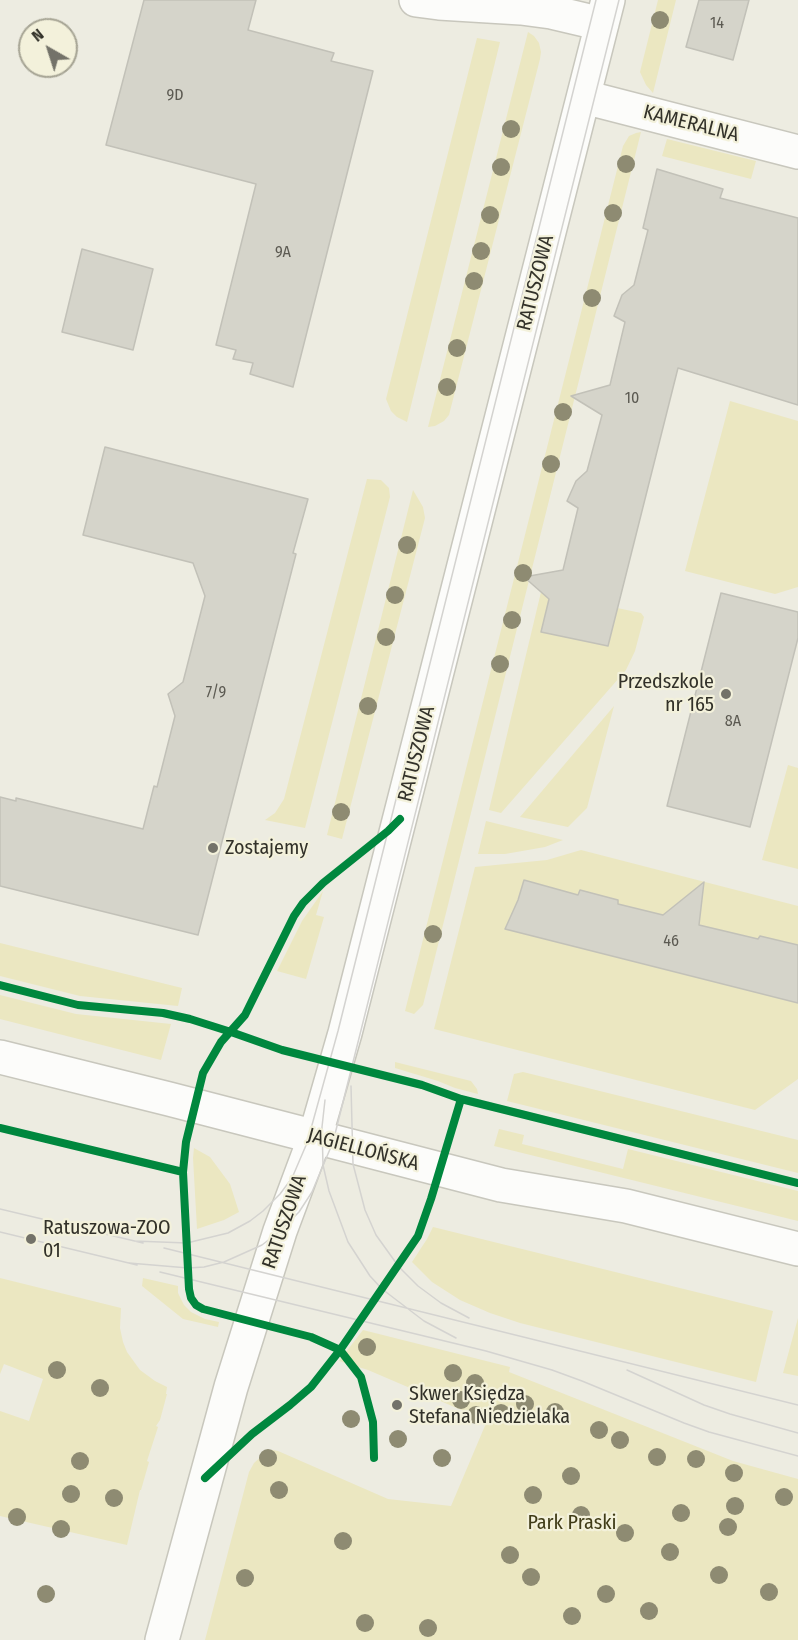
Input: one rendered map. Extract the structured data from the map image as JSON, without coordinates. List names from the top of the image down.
{
  "streets": {
    "street": ["KAMERALNA", "RATUSZOWA", "JAGIELLOŃSKA"]
  },
  "crossings": [
    ["KAMERALNA", "RATUSZOWA"],
    ["RATUSZOWA", "JAGIELLOŃSKA"]
  ],
  "parks": ["Park Praski"],
  "places": [
    "Przedszkole nr 165",
    "Zostajemy",
    "Ratuszowa-ZOO 01",
    "Skwer Księdza Stefana Niedzielaka"
  ],
  "house_numbers": [
    "14",
    "9D",
    "9A",
    "10",
    "7/9",
    "8A",
    "46"
  ],
  "north": "top left"
}
